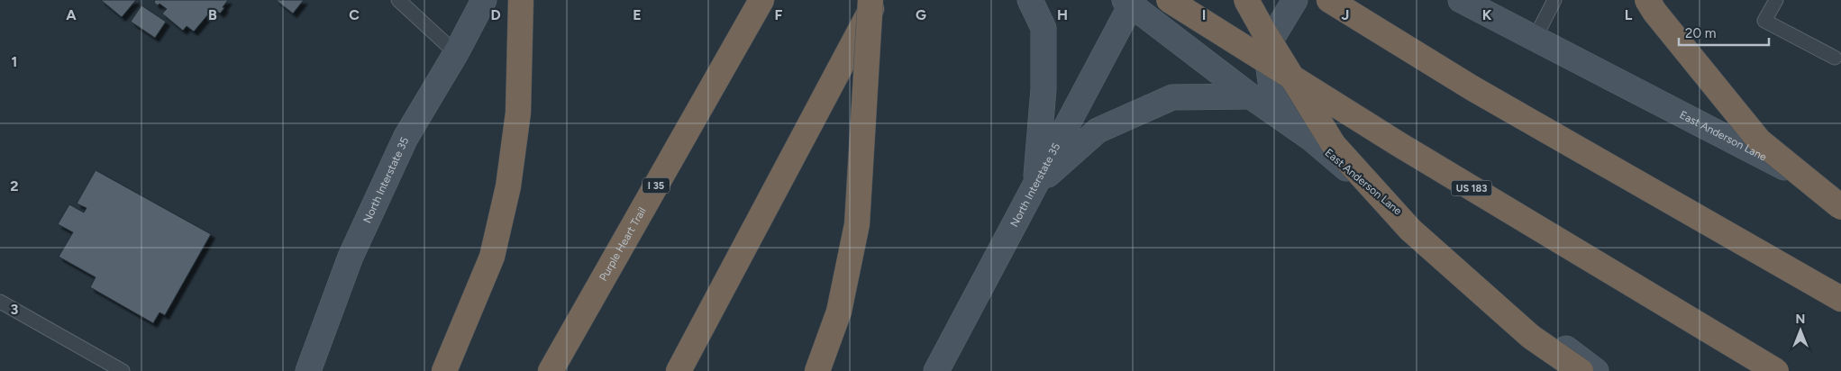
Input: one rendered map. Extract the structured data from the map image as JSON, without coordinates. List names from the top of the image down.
{
  "streets": {
    "highway": ["I 35", "US 183", "Purple Heart Trail"],
    "main road": ["East Anderson Lane", "North Interstate 35"]
  },
  "crossings": [
    ["East Anderson Lane", "North Interstate 35"]
  ],
  "scale_bar": "20 m",
  "north": "top",
  "grid": {
    "columns": [
      "A",
      "B",
      "C",
      "D",
      "E",
      "F",
      "G",
      "H",
      "I",
      "J",
      "K",
      "L"
    ],
    "rows": ["1", "2", "3"]
  }
}
